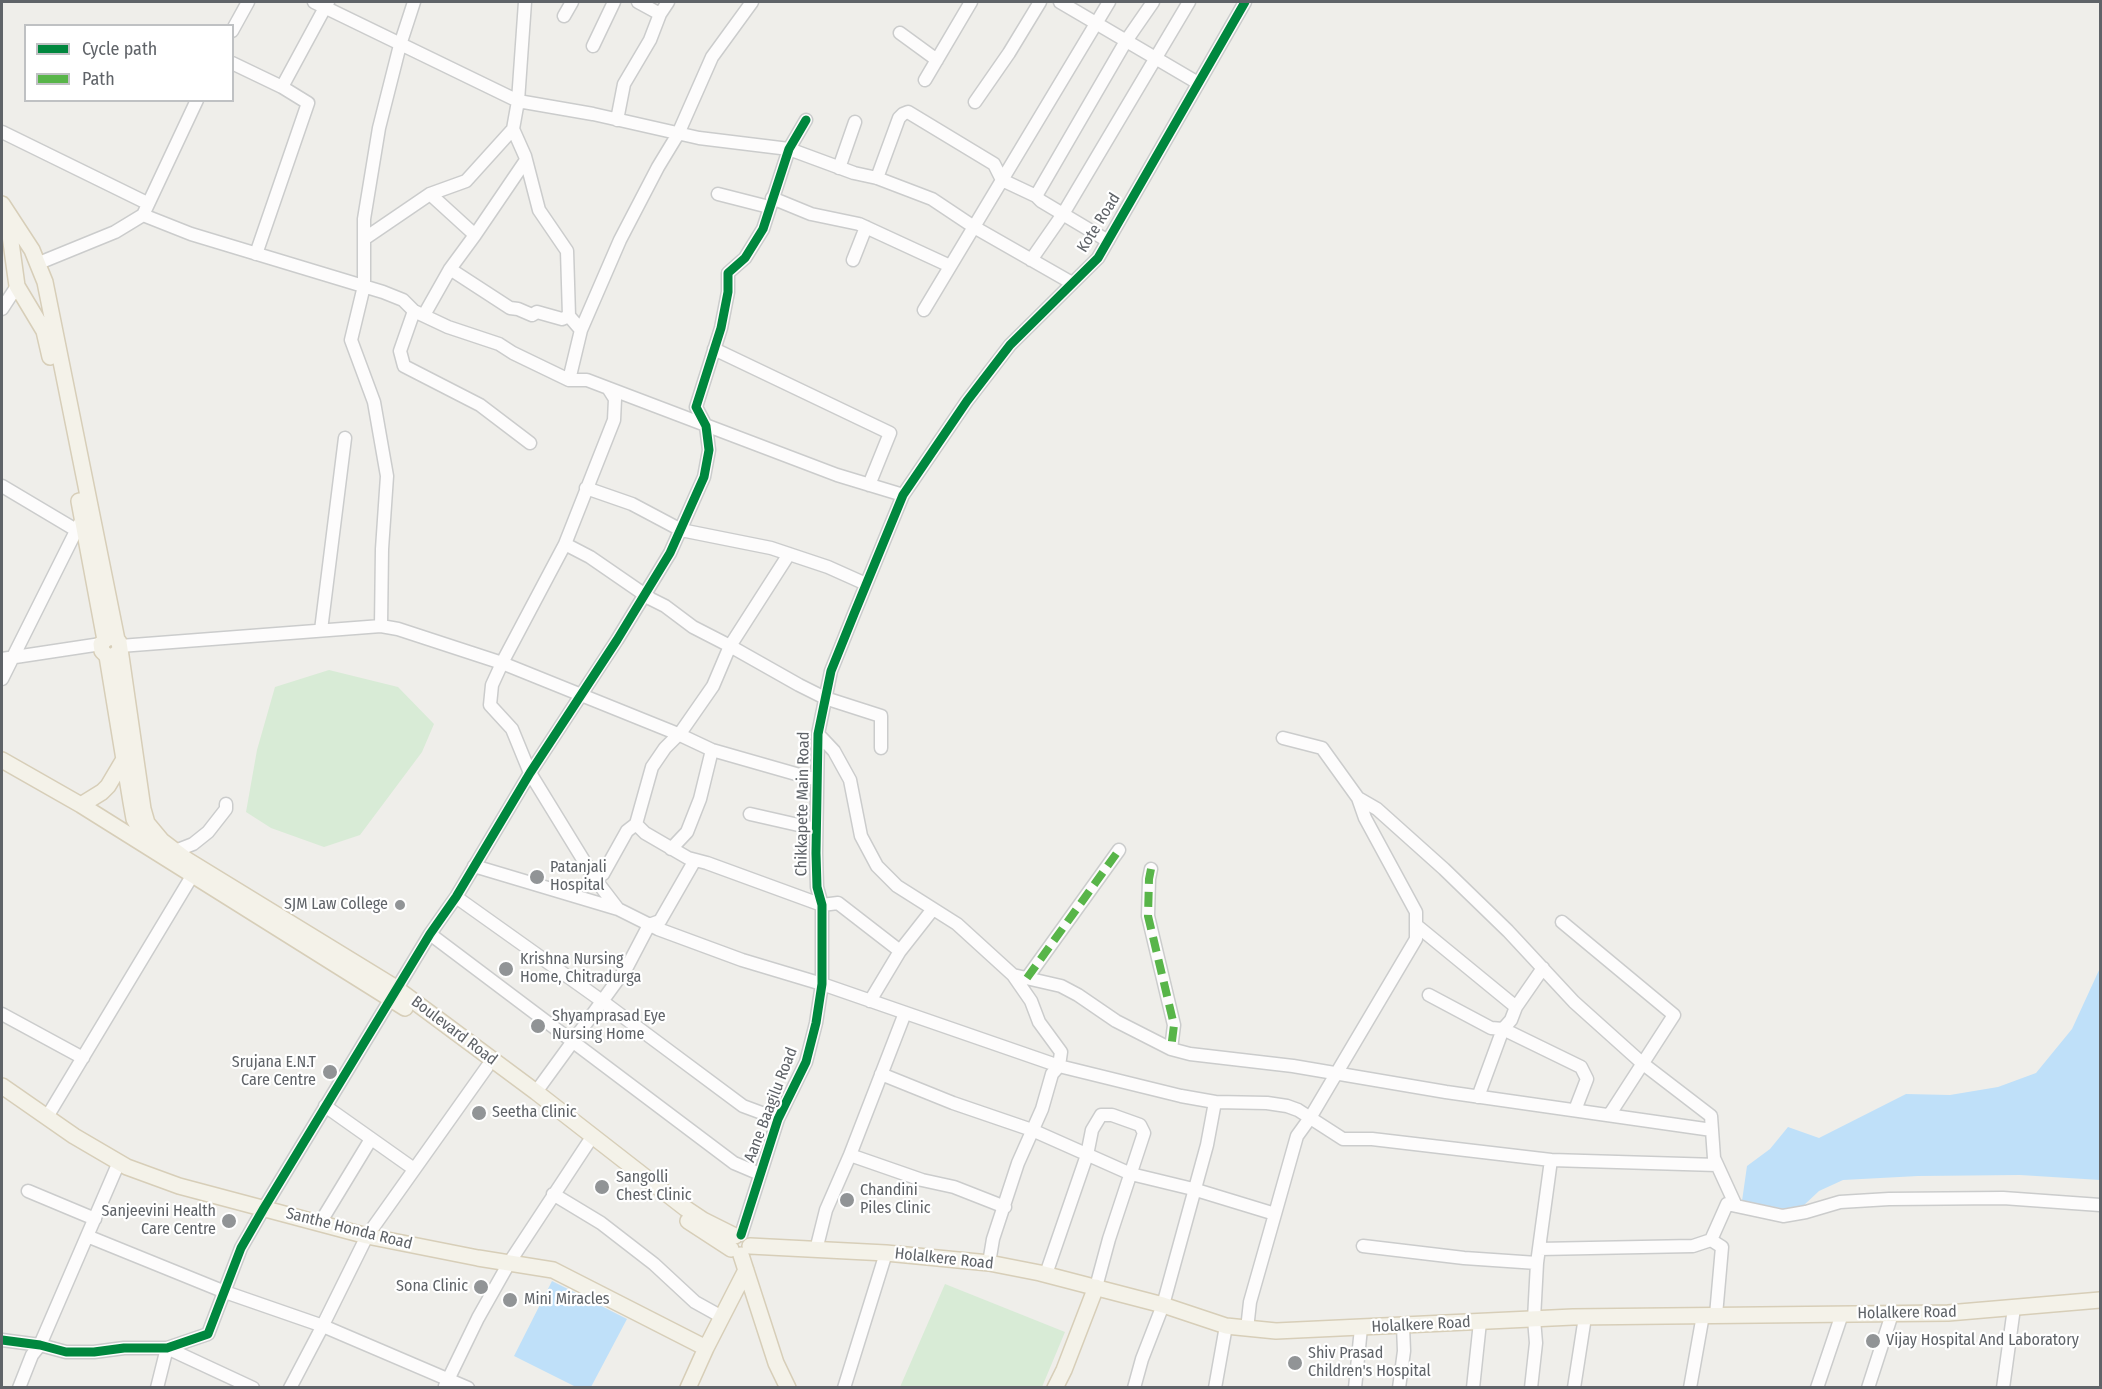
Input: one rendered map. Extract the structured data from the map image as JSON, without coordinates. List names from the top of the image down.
{
  "streets": {
    "main road": ["Boulevard Road", "Santhe Honda Road", "Holalkere Road"],
    "street": ["Kote Road", "Chikkapete Main Road", "Aane Baagilu Road"]
  },
  "crossings": [
    ["Kote Road", "Chikkapete Main Road"],
    ["Chikkapete Main Road", "Aane Baagilu Road"],
    ["Boulevard Road", "Aane Baagilu Road"],
    ["Boulevard Road", "Holalkere Road"],
    ["Aane Baagilu Road", "Holalkere Road"]
  ],
  "places": [
    "Patanjali Hospital",
    "SJM Law College",
    "Krishna Nursing Home, Chitradurga",
    "Shyamprasad Eye Nursing Home",
    "Srujana E.N.T Care Centre",
    "Seetha Clinic",
    "Sangolli Chest Clinic",
    "Chandini Piles Clinic",
    "Sanjeevini Health Care Centre",
    "Sona Clinic",
    "Mini Miracles",
    "Vijay Hospital And Laboratory",
    "Shiv Prasad Children's Hospital"
  ],
  "legend": ["Cycle path", "Path"]
}
